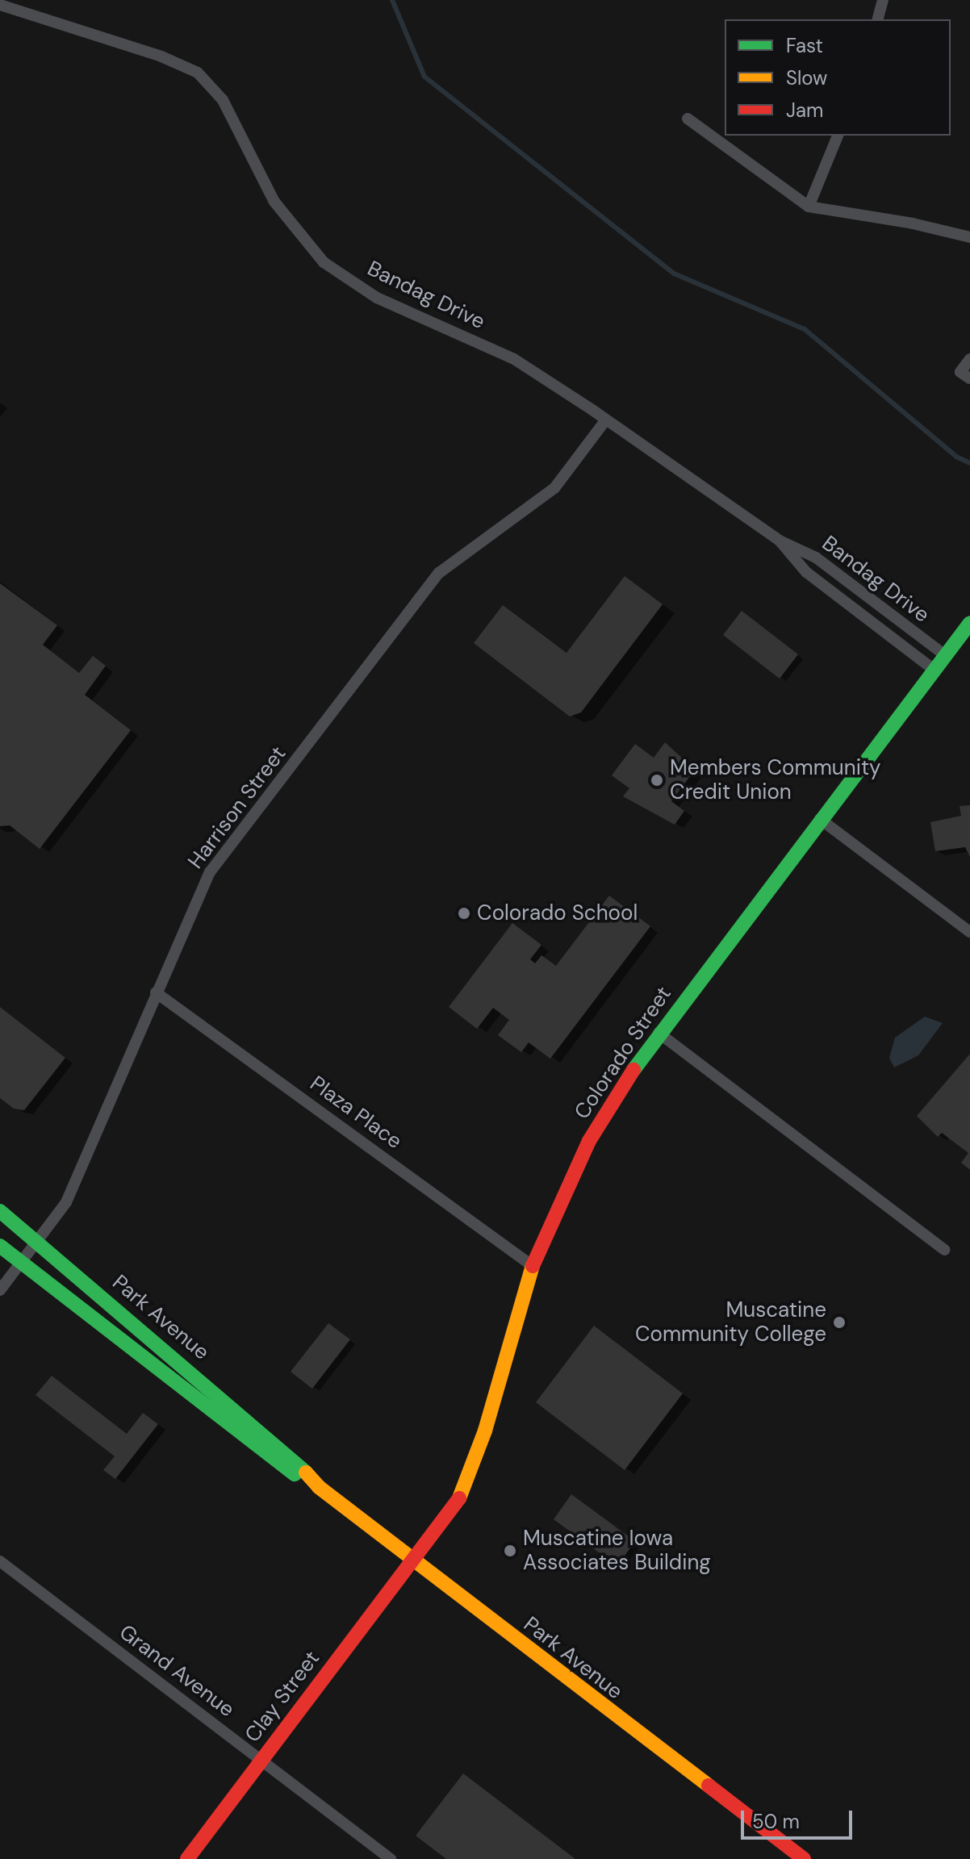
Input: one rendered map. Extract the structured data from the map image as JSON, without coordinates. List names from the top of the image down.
{
  "streets": {
    "main road": ["Colorado Street", "Park Avenue", "Clay Street"],
    "street": [
      "Bandag Drive",
      "Harrison Street",
      "Plaza Place",
      "Grand Avenue"
    ]
  },
  "crossings": [
    ["Bandag Drive", "Harrison Street"],
    ["Bandag Drive", "Colorado Street"],
    ["Harrison Street", "Plaza Place"],
    ["Harrison Street", "Park Avenue"],
    ["Colorado Street", "Plaza Place"],
    ["Colorado Street", "Park Avenue"],
    ["Colorado Street", "Clay Street"],
    ["Park Avenue", "Clay Street"],
    ["Grand Avenue", "Clay Street"]
  ],
  "places": [
    "Members Community Credit Union",
    "Colorado School",
    "Muscatine Community College",
    "Muscatine Iowa Associates Building"
  ],
  "legend": ["Fast", "Slow", "Jam"],
  "scale_bar": "50 m"
}
